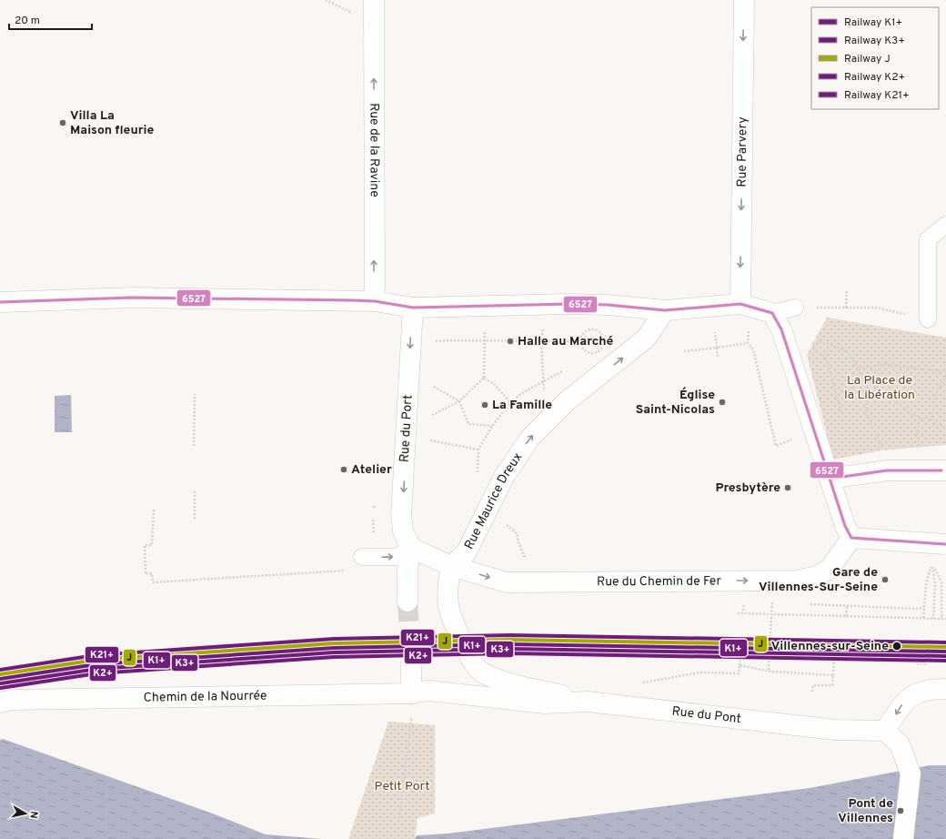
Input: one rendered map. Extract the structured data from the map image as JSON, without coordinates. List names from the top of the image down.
{
  "streets": {
    "street": [
      "Rue de la Ravine",
      "Rue Parvery",
      "Rue du Port",
      "Rue Maurice Dreux",
      "Rue du Chemin de Fer",
      "Chemin de la Nourrée",
      "Rue du Pont"
    ]
  },
  "crossings": [
    ["Rue Maurice Dreux", "Rue du Chemin de Fer"],
    ["Chemin de la Nourrée", "Rue du Pont"]
  ],
  "one_way": [
    "Rue de la Ravine",
    "Rue Parvery",
    "Rue du Port",
    "Rue Maurice Dreux",
    "Rue du Chemin de Fer"
  ],
  "parks": ["La Place de la Libération", "Petit Port"],
  "places": [
    "Villa La Maison fleurie",
    "Halle au Marché",
    "Église Saint-Nicolas",
    "La Famille",
    "Atelier",
    "Presbytère",
    "Gare de Villennes-Sur-Seine",
    "Villennes-sur-Seine",
    "Pont de Villennes"
  ],
  "lines": [
    "transit line 6527",
    "rail line K21+",
    "rail line J",
    "rail line K1+",
    "rail line K3+",
    "rail line K2+"
  ],
  "legend": [
    "Railway K1+",
    "Railway K3+",
    "Railway J",
    "Railway K2+",
    "Railway K21+"
  ],
  "scale_bar": "20 m",
  "north": "right"
}
